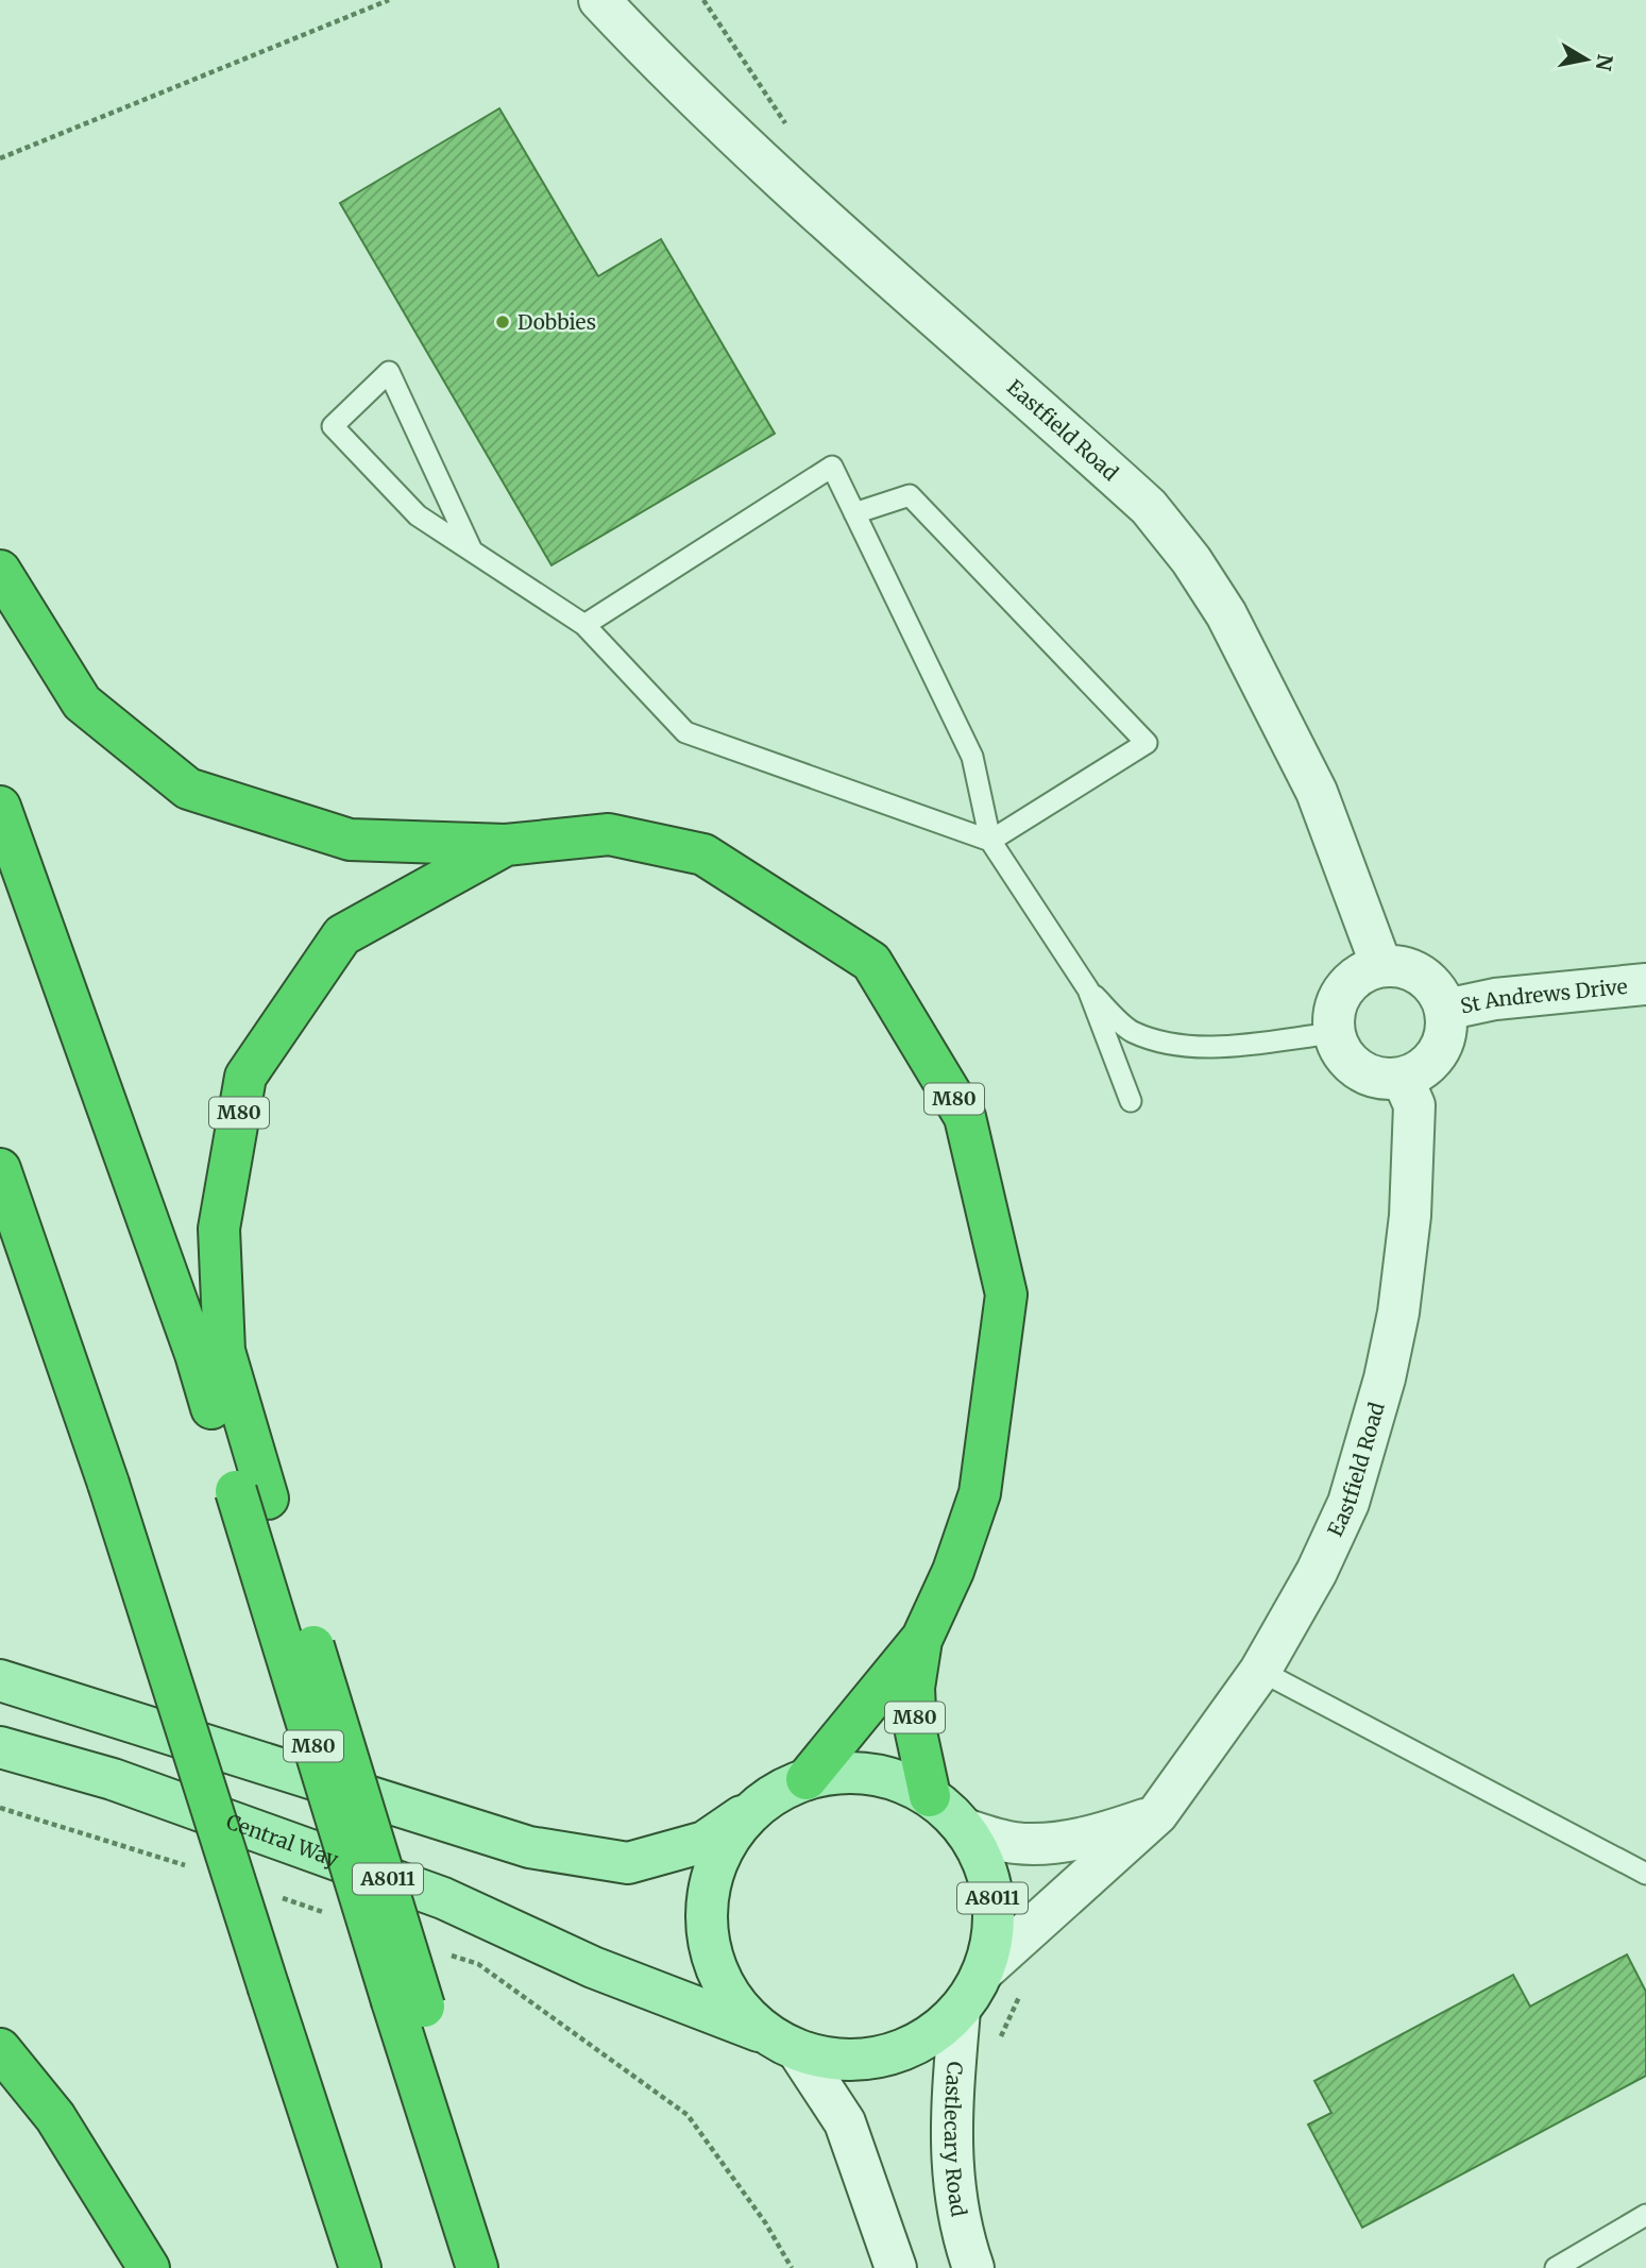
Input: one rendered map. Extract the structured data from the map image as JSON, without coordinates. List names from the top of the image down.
{
  "streets": {
    "highway": ["M80"],
    "main road": ["Central Way", "A8011"],
    "street": ["Eastfield Road", "St Andrews Drive", "Castlecary Road"]
  },
  "crossings": [
    ["Eastfield Road", "St Andrews Drive"],
    ["Eastfield Road", "A8011"],
    ["M80", "A8011"],
    ["Central Way", "A8011"],
    ["A8011", "Castlecary Road"]
  ],
  "places": ["Dobbies"],
  "north": "right"
}
